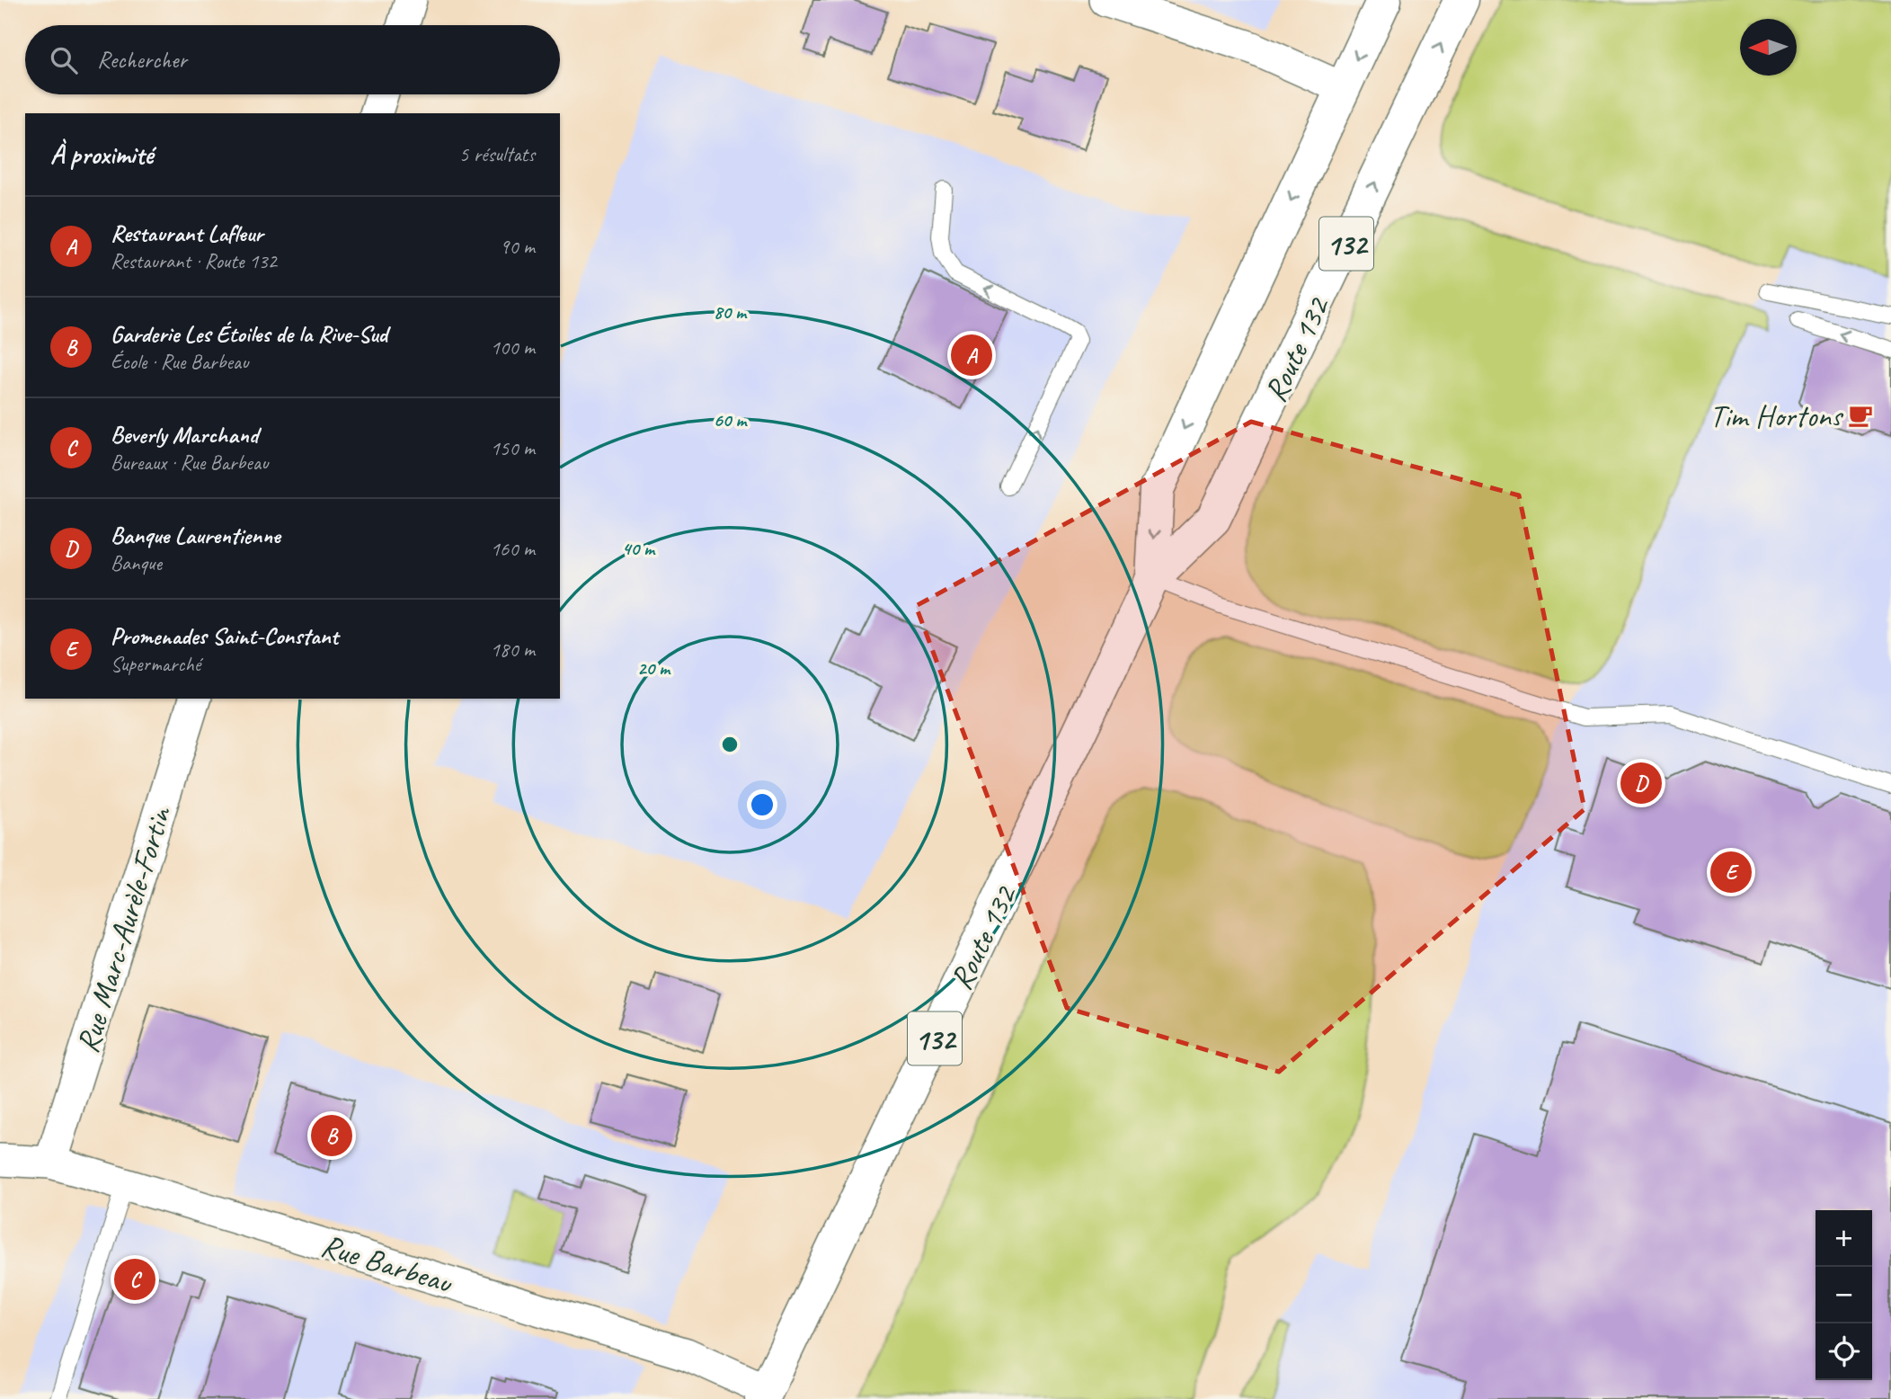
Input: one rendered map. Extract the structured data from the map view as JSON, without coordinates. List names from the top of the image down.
{
  "streets": {
    "highway": ["132", "Route 132"],
    "street": ["Rue Marc-Aurèle-Fortin", "Rue Barbeau"]
  },
  "crossings": [
    ["Route 132", "Rue Barbeau"],
    ["Rue Marc-Aurèle-Fortin", "Rue Barbeau"]
  ],
  "places": {
    "cafe": ["Tim Hortons"]
  },
  "north": "left",
  "page": {
    "search": "Rechercher",
    "heading": ["À proximité", "5 résultats"],
    "list": [
      {
        "mark": "A",
        "name": "Restaurant Lafleur",
        "note": "Restaurant · Route 132",
        "value": "90 m"
      },
      {
        "mark": "B",
        "name": "Garderie Les Étoiles de la Rive-Sud",
        "note": "École · Rue Barbeau",
        "value": "100 m"
      },
      {
        "mark": "C",
        "name": "Beverly Marchand",
        "note": "Bureaux · Rue Barbeau",
        "value": "150 m"
      },
      {
        "mark": "D",
        "name": "Banque Laurentienne",
        "note": "Banque",
        "value": "160 m"
      },
      {
        "mark": "E",
        "name": "Promenades Saint-Constant",
        "note": "Supermarché",
        "value": "180 m"
      }
    ],
    "pins": [
      "A",
      "D",
      "E",
      "B",
      "C"
    ],
    "map_buttons": ["+", "−"]
  },
  "rings": [
    "80 m",
    "60 m",
    "40 m",
    "20 m"
  ]
}
